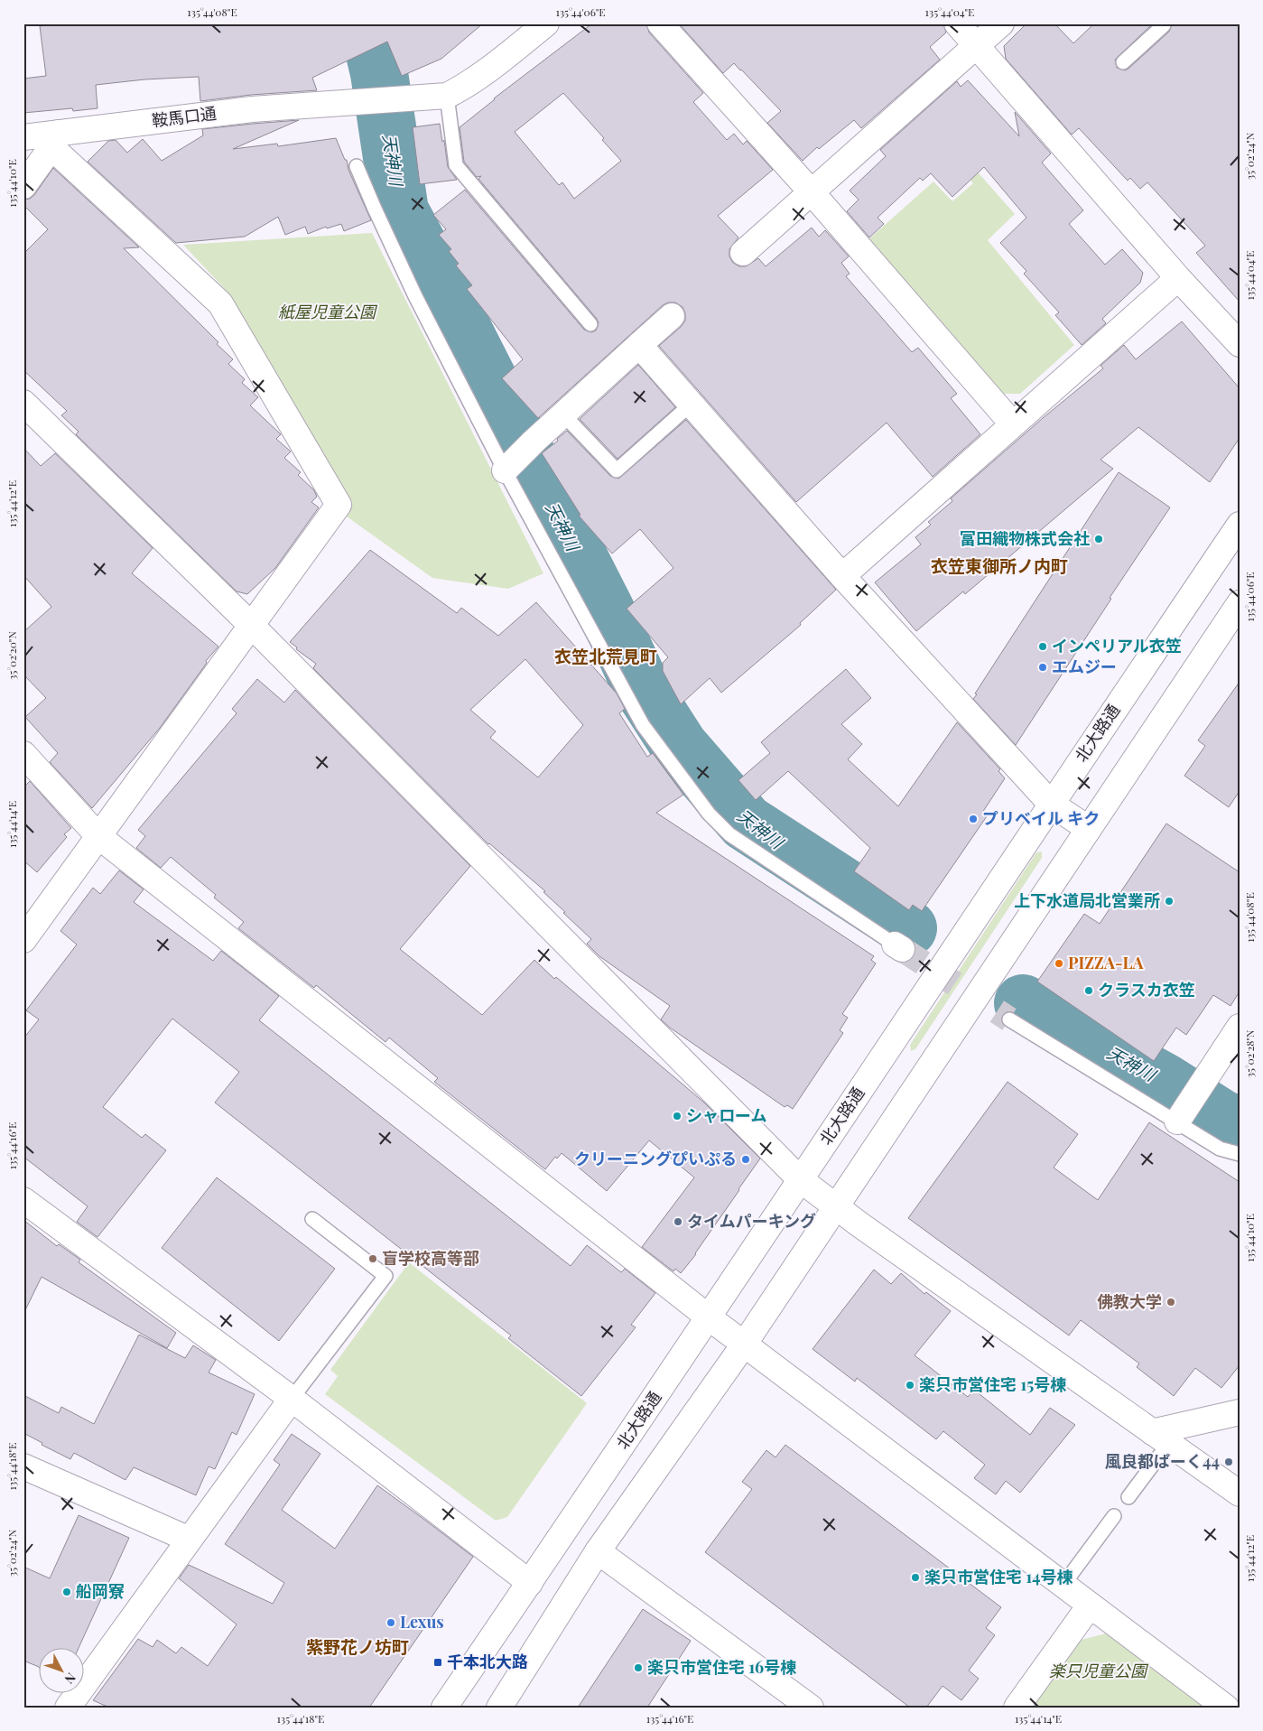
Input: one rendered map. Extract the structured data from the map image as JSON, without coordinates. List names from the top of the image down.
{
  "streets": {
    "street": ["鞍馬口通", "北大路通"]
  },
  "districts": ["衣笠東御所ノ内町", "衣笠北荒見町", "紫野花ノ坊町"],
  "water": ["天神川"],
  "parks": ["紙屋児童公園", "楽只児童公園"],
  "places": {
    "other": [
      "富田織物株式会社",
      "インペリアル衣笠",
      "エムジー",
      "プリベイル キク",
      "上下水道局北営業所",
      "PIZZA-LA",
      "クラスカ衣笠",
      "シャローム",
      "クリーニングぴいぷる",
      "タイムパーキング",
      "盲学校高等部",
      "佛教大学",
      "楽只市営住宅 15号棟",
      "風良都ぱーく44",
      "楽只市営住宅 14号棟",
      "船岡寮",
      "Lexus",
      "楽只市営住宅 16号棟"
    ],
    "transit": ["千本北大路"]
  },
  "north": "bottom right",
  "coordinates": [
    "135°44'08\"E",
    "135°44'06\"E",
    "135°44'04\"E",
    "35°02'24\"N",
    "135°44'10\"E",
    "135°44'12\"E",
    "35°02'20\"N",
    "135°44'14\"E",
    "35°02'28\"N",
    "135°44'16\"E",
    "135°44'18\"E"
  ]
}
